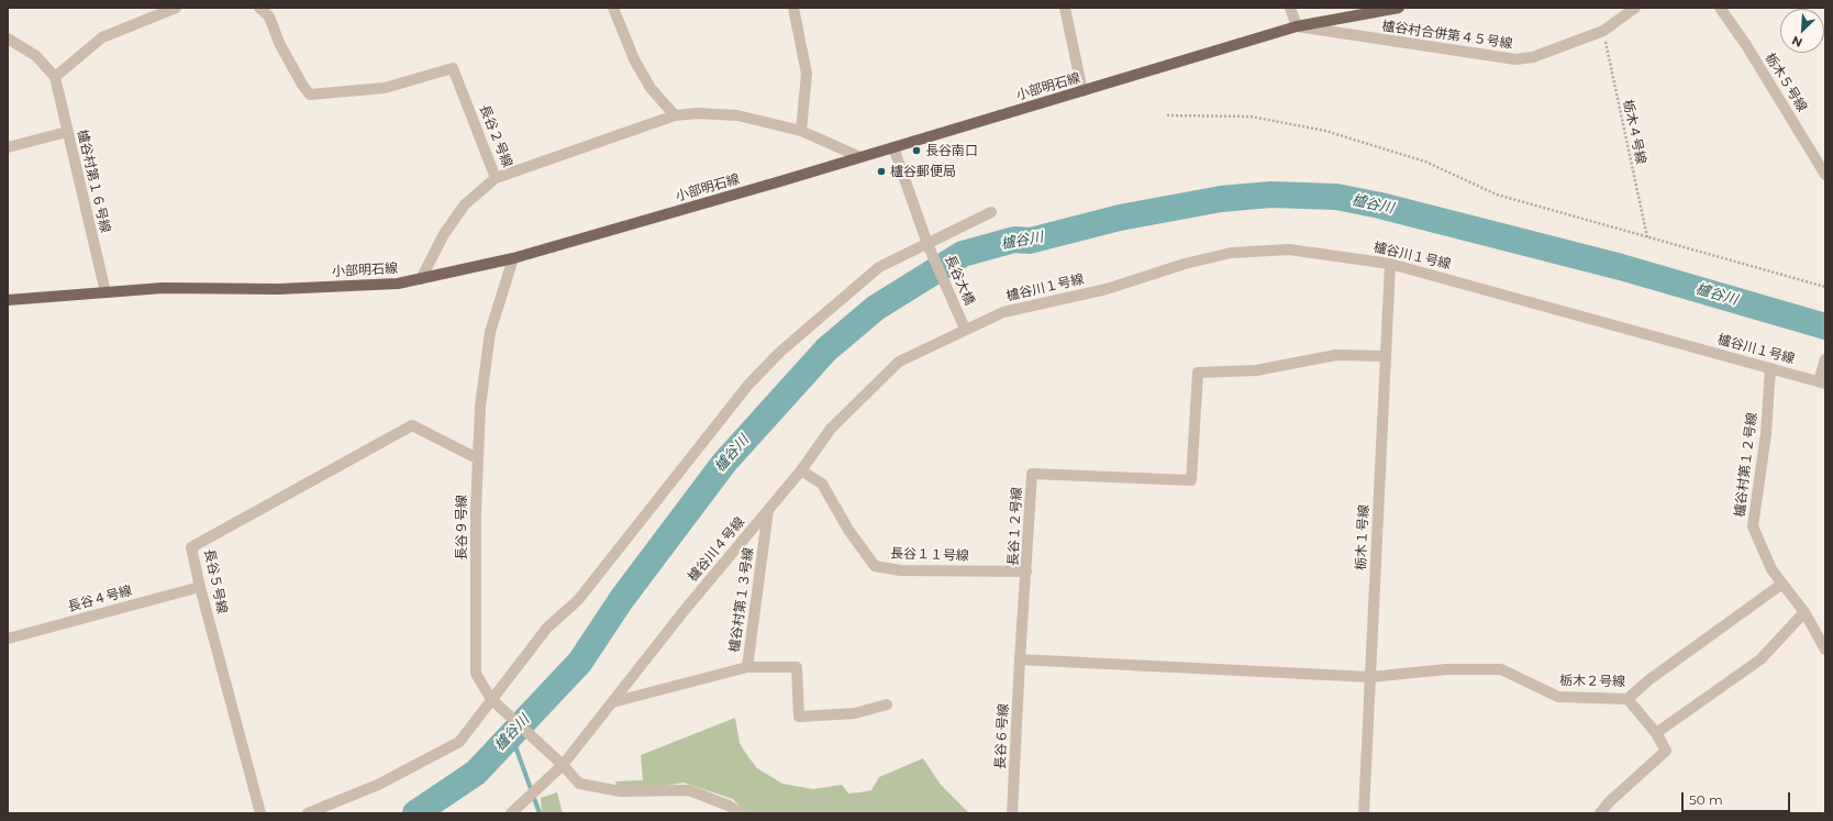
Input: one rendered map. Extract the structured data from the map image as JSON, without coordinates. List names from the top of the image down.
{
  "streets": {
    "main road": ["小部明石線"],
    "street": [
      "櫨谷村合併第４５号線",
      "栃木５号線",
      "長谷２号線",
      "櫨谷村第１６号線",
      "櫨谷川１号線",
      "長谷大橋",
      "櫨谷村第１２号線",
      "長谷１２号線",
      "長谷９号線",
      "栃木１号線",
      "櫨谷川４号線",
      "長谷１１号線",
      "長谷５号線",
      "長谷４号線",
      "櫨谷村第１３号線",
      "栃木２号線",
      "長谷６号線"
    ],
    "path": ["栃木４号線"]
  },
  "crossings": [
    ["櫨谷村合併第４５号線", "小部明石線"],
    ["櫨谷村合併第４５号線", "栃木４号線"],
    ["小部明石線", "長谷２号線"],
    ["小部明石線", "櫨谷村第１６号線"],
    ["小部明石線", "長谷大橋"],
    ["小部明石線", "長谷９号線"],
    ["櫨谷川１号線", "長谷大橋"],
    ["櫨谷川１号線", "櫨谷村第１２号線"],
    ["櫨谷川１号線", "栃木１号線"],
    ["櫨谷川１号線", "櫨谷川４号線"],
    ["長谷大橋", "櫨谷川４号線"],
    ["櫨谷村第１２号線", "栃木２号線"],
    ["長谷１２号線", "栃木１号線"],
    ["長谷１２号線", "長谷１１号線"],
    ["長谷１２号線", "長谷６号線"],
    ["長谷９号線", "櫨谷川４号線"],
    ["長谷９号線", "長谷５号線"],
    ["栃木１号線", "栃木２号線"],
    ["櫨谷川４号線", "長谷１１号線"],
    ["櫨谷川４号線", "櫨谷村第１３号線"],
    ["長谷５号線", "長谷４号線"]
  ],
  "water": ["櫨谷川"],
  "places": ["長谷南口", "櫨谷郵便局"],
  "scale_bar": "50 m",
  "north": "bottom left"
}
